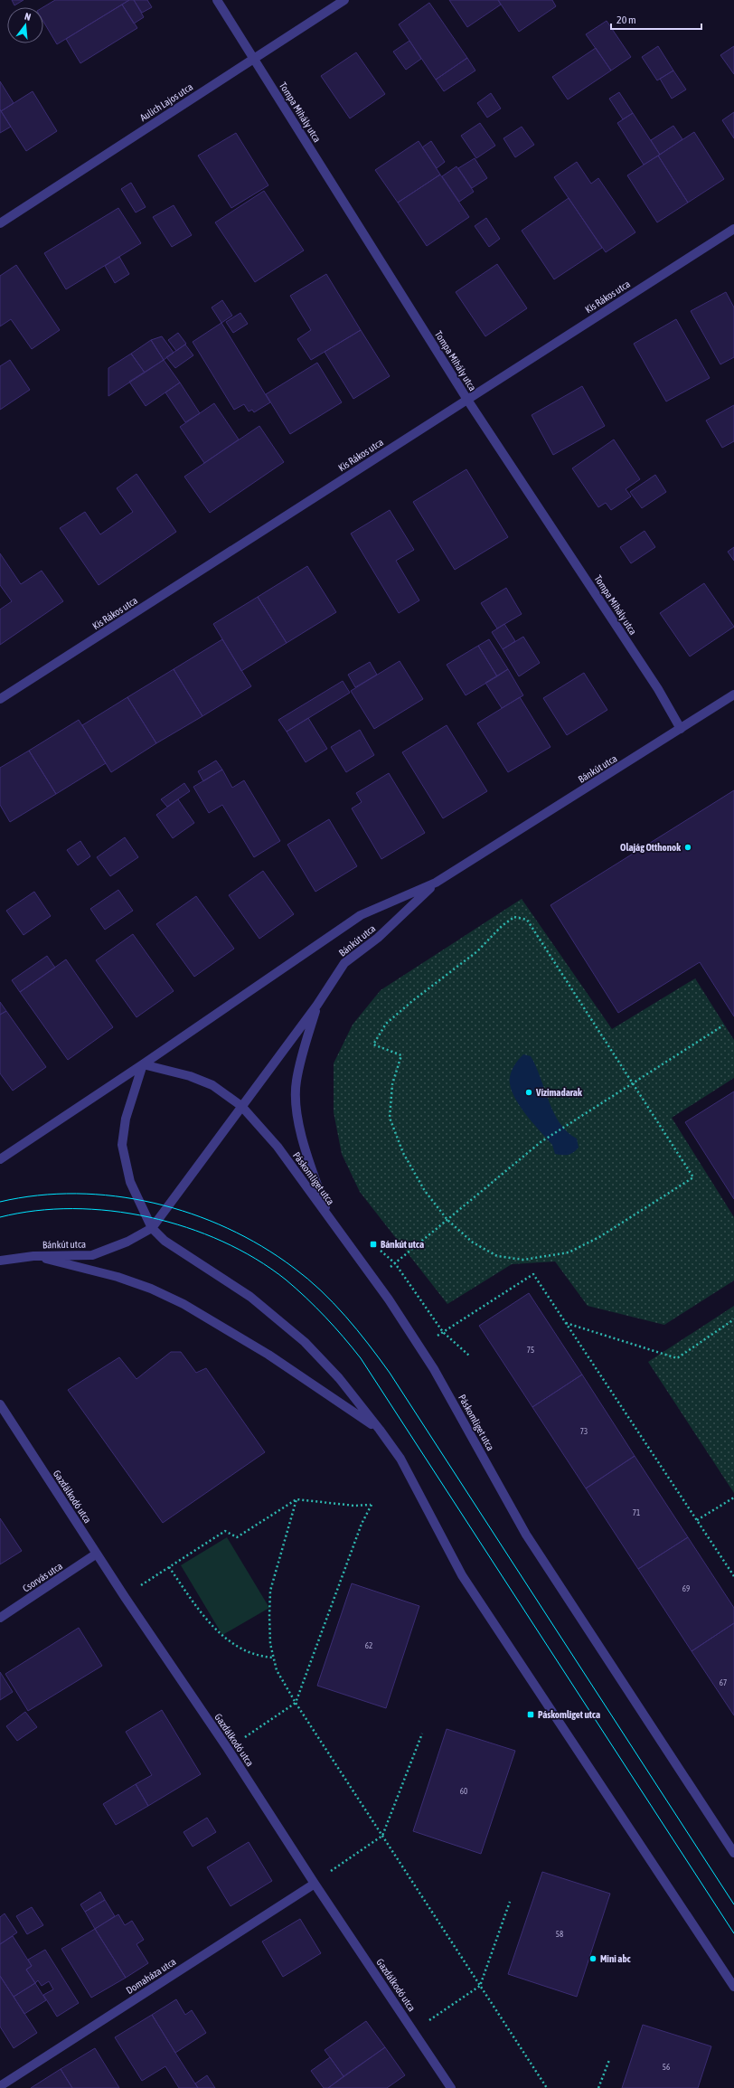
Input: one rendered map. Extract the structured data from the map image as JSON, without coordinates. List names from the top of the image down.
{
  "streets": {
    "street": [
      "Aulich Lajos utca",
      "Tompa Mihály utca",
      "Kis Rákos utca",
      "Bánkút utca",
      "Páskomliget utca",
      "Gazdálkodó utca",
      "Csorvás utca",
      "Domaháza utca"
    ]
  },
  "crossings": [
    ["Aulich Lajos utca", "Tompa Mihály utca"],
    ["Tompa Mihály utca", "Kis Rákos utca"],
    ["Tompa Mihály utca", "Bánkút utca"],
    ["Bánkút utca", "Páskomliget utca"],
    ["Gazdálkodó utca", "Csorvás utca"],
    ["Gazdálkodó utca", "Domaháza utca"]
  ],
  "places": {
    "other": ["Olajág Otthonok", "Vízimadarak", "Mini abc"],
    "transit": ["Bánkút utca", "Páskomliget utca"]
  },
  "house_numbers": [
    "75",
    "73",
    "71",
    "69",
    "62",
    "67",
    "60",
    "58",
    "56"
  ],
  "scale_bar": "20 m",
  "north": "top"
}
